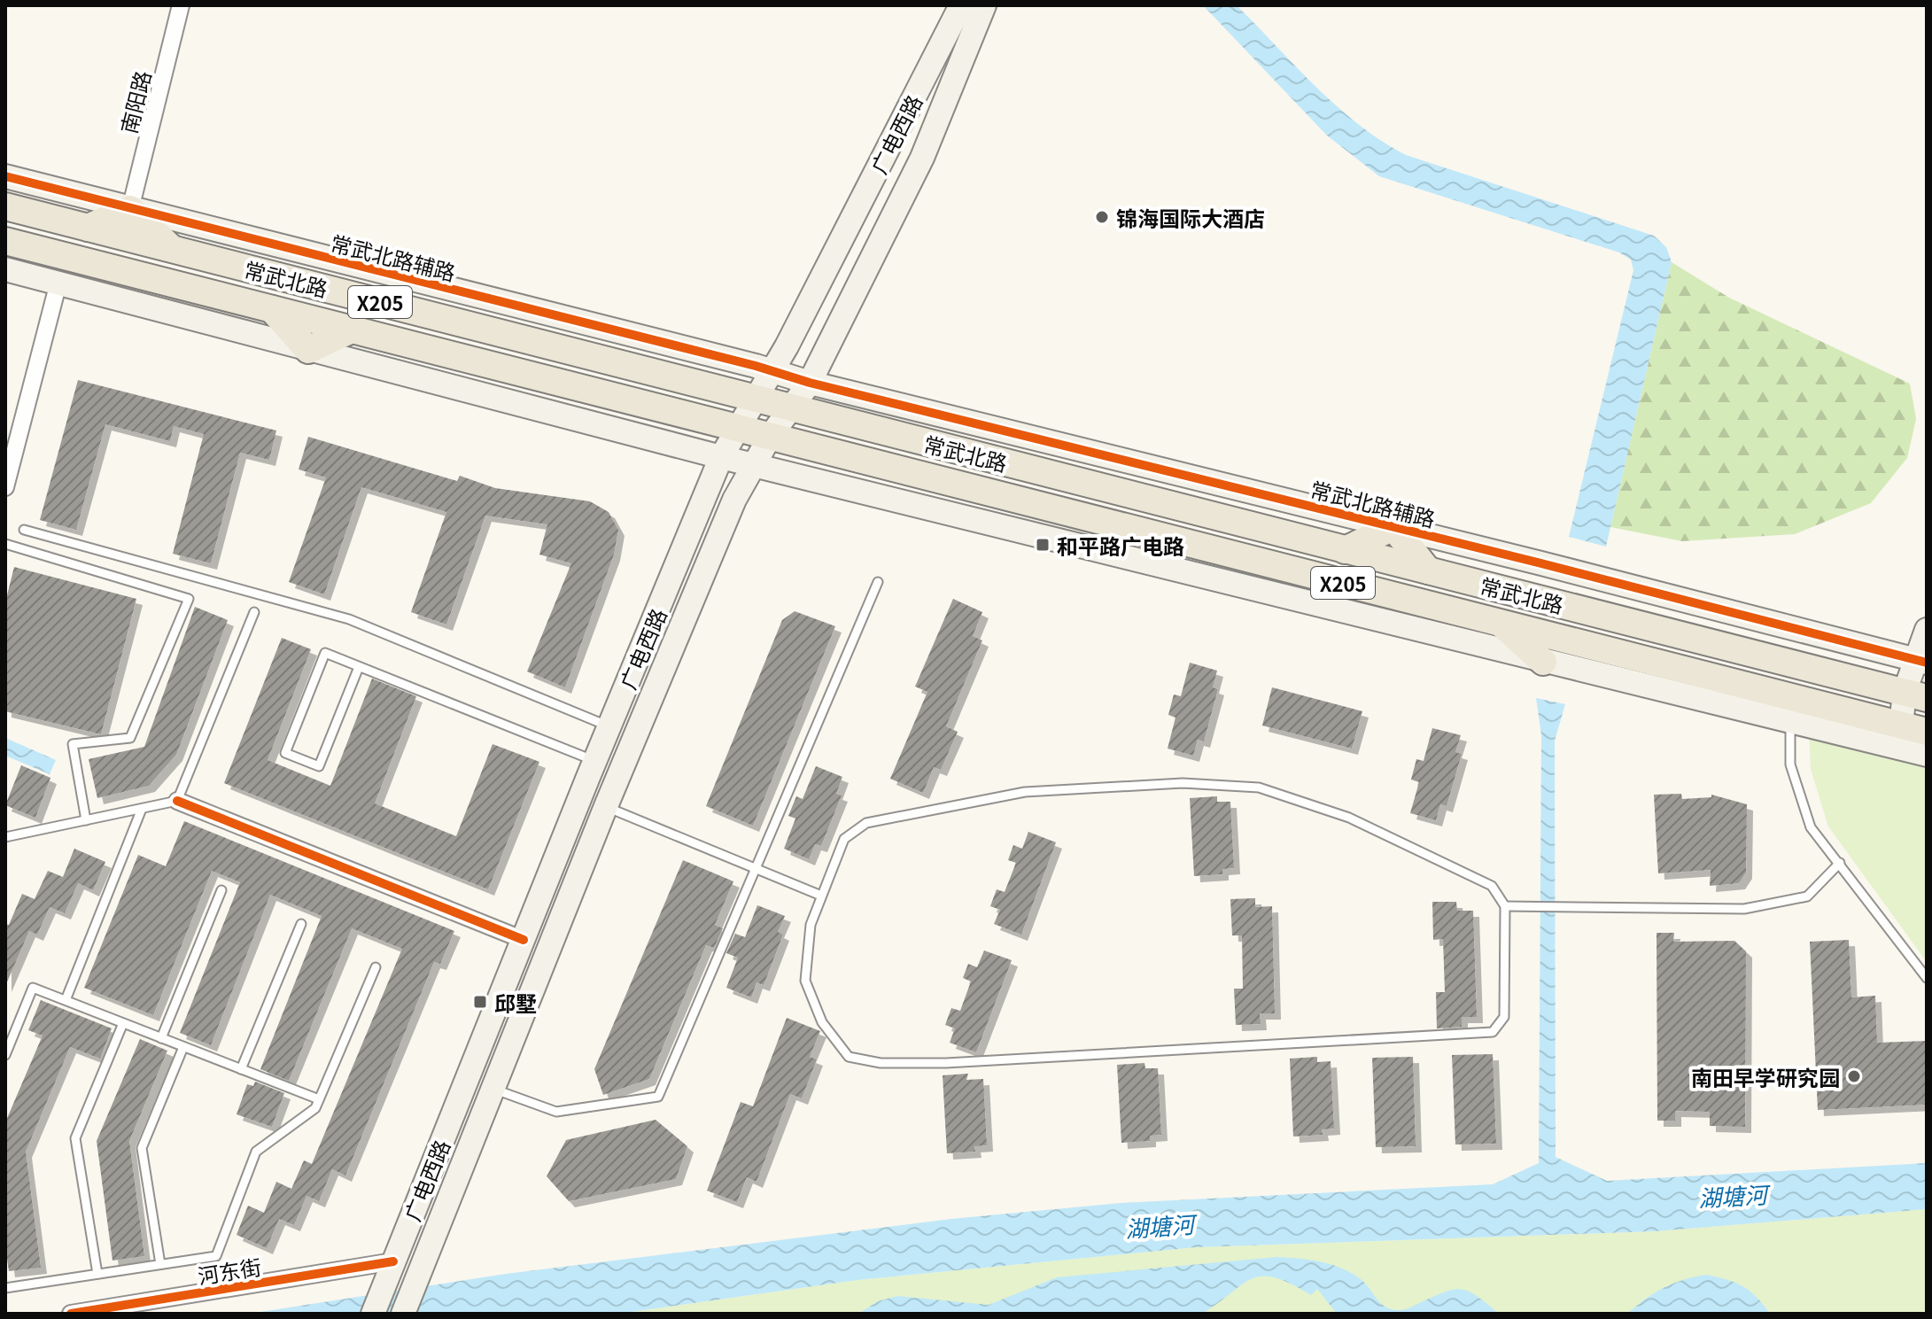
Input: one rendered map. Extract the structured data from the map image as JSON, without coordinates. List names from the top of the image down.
{
  "streets": {
    "main road": ["常武北路", "X205"],
    "street": [
      "南阳路",
      "广电西路",
      "常武北路辅路",
      "河东街"
    ]
  },
  "crossings": [
    ["南阳路", "常武北路辅路"],
    ["广电西路", "常武北路辅路"],
    ["广电西路", "常武北路"],
    ["广电西路", "河东街"]
  ],
  "water": ["湖塘河"],
  "places": {
    "other": ["锦海国际大酒店", "南田早学研究园"],
    "transit": ["和平路广电路", "邱墅"]
  }
}
